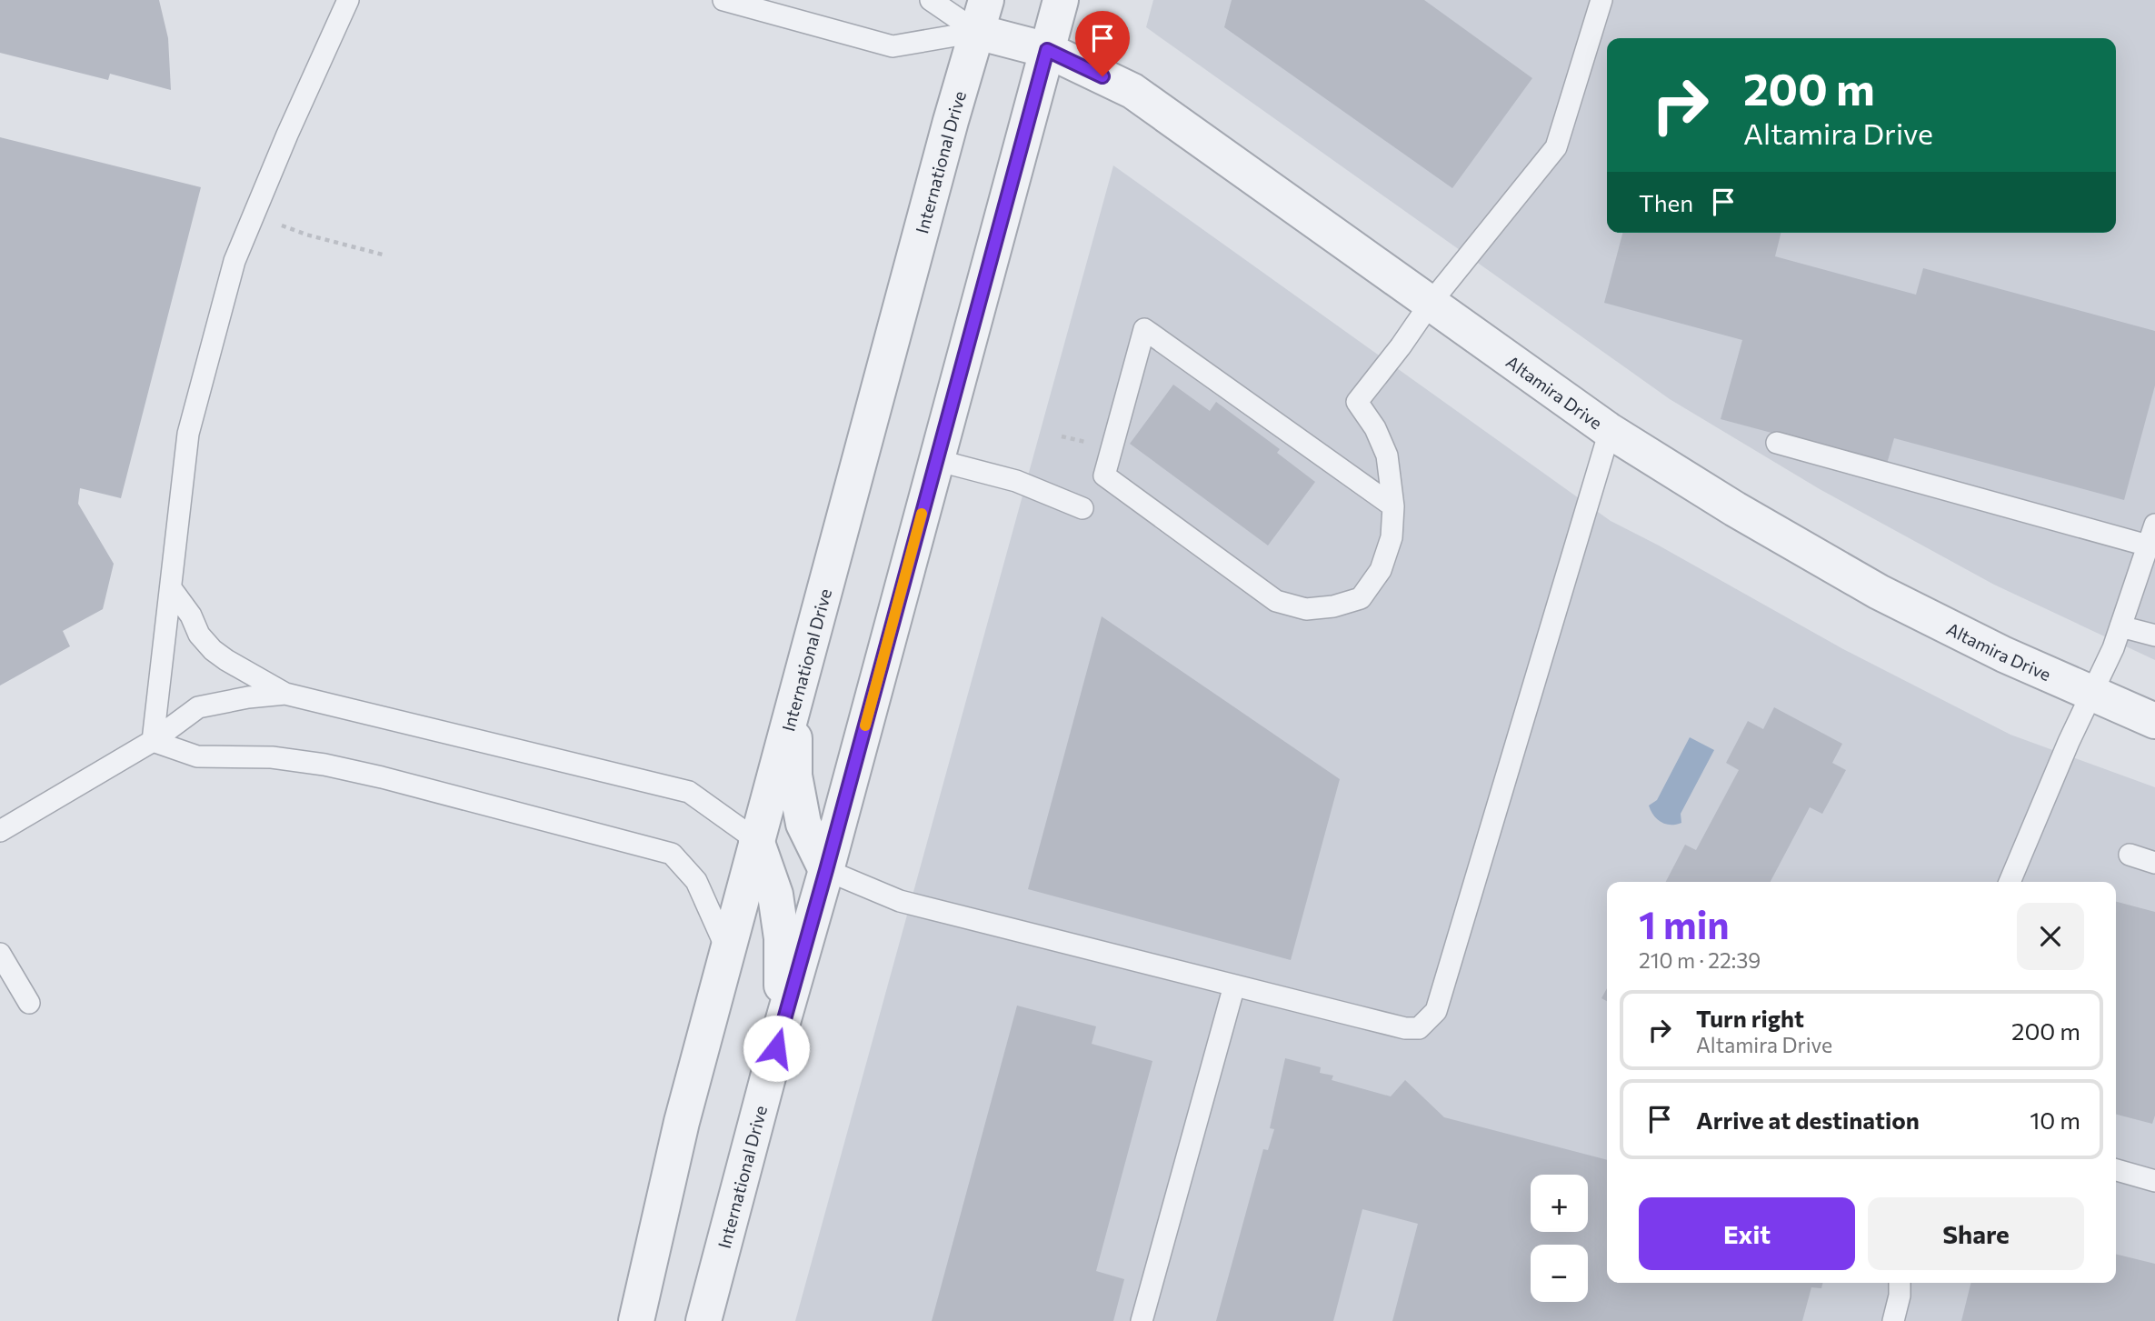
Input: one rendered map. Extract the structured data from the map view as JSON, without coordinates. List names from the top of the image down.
{
  "streets": {
    "street": ["International Drive", "Altamira Drive"]
  },
  "crossings": [
    ["International Drive", "Altamira Drive"]
  ],
  "page": {
    "turn": ["200 m", "Altamira Drive"],
    "then": "Then",
    "heading": ["1 min", "210 m · 22:39"],
    "list": [
      {
        "name": "Turn right",
        "note": "Altamira Drive",
        "value": "200 m"
      },
      {
        "name": "Arrive at destination",
        "value": "10 m"
      }
    ],
    "map_buttons": ["+", "−"],
    "buttons": ["Exit", "Share"]
  }
}
